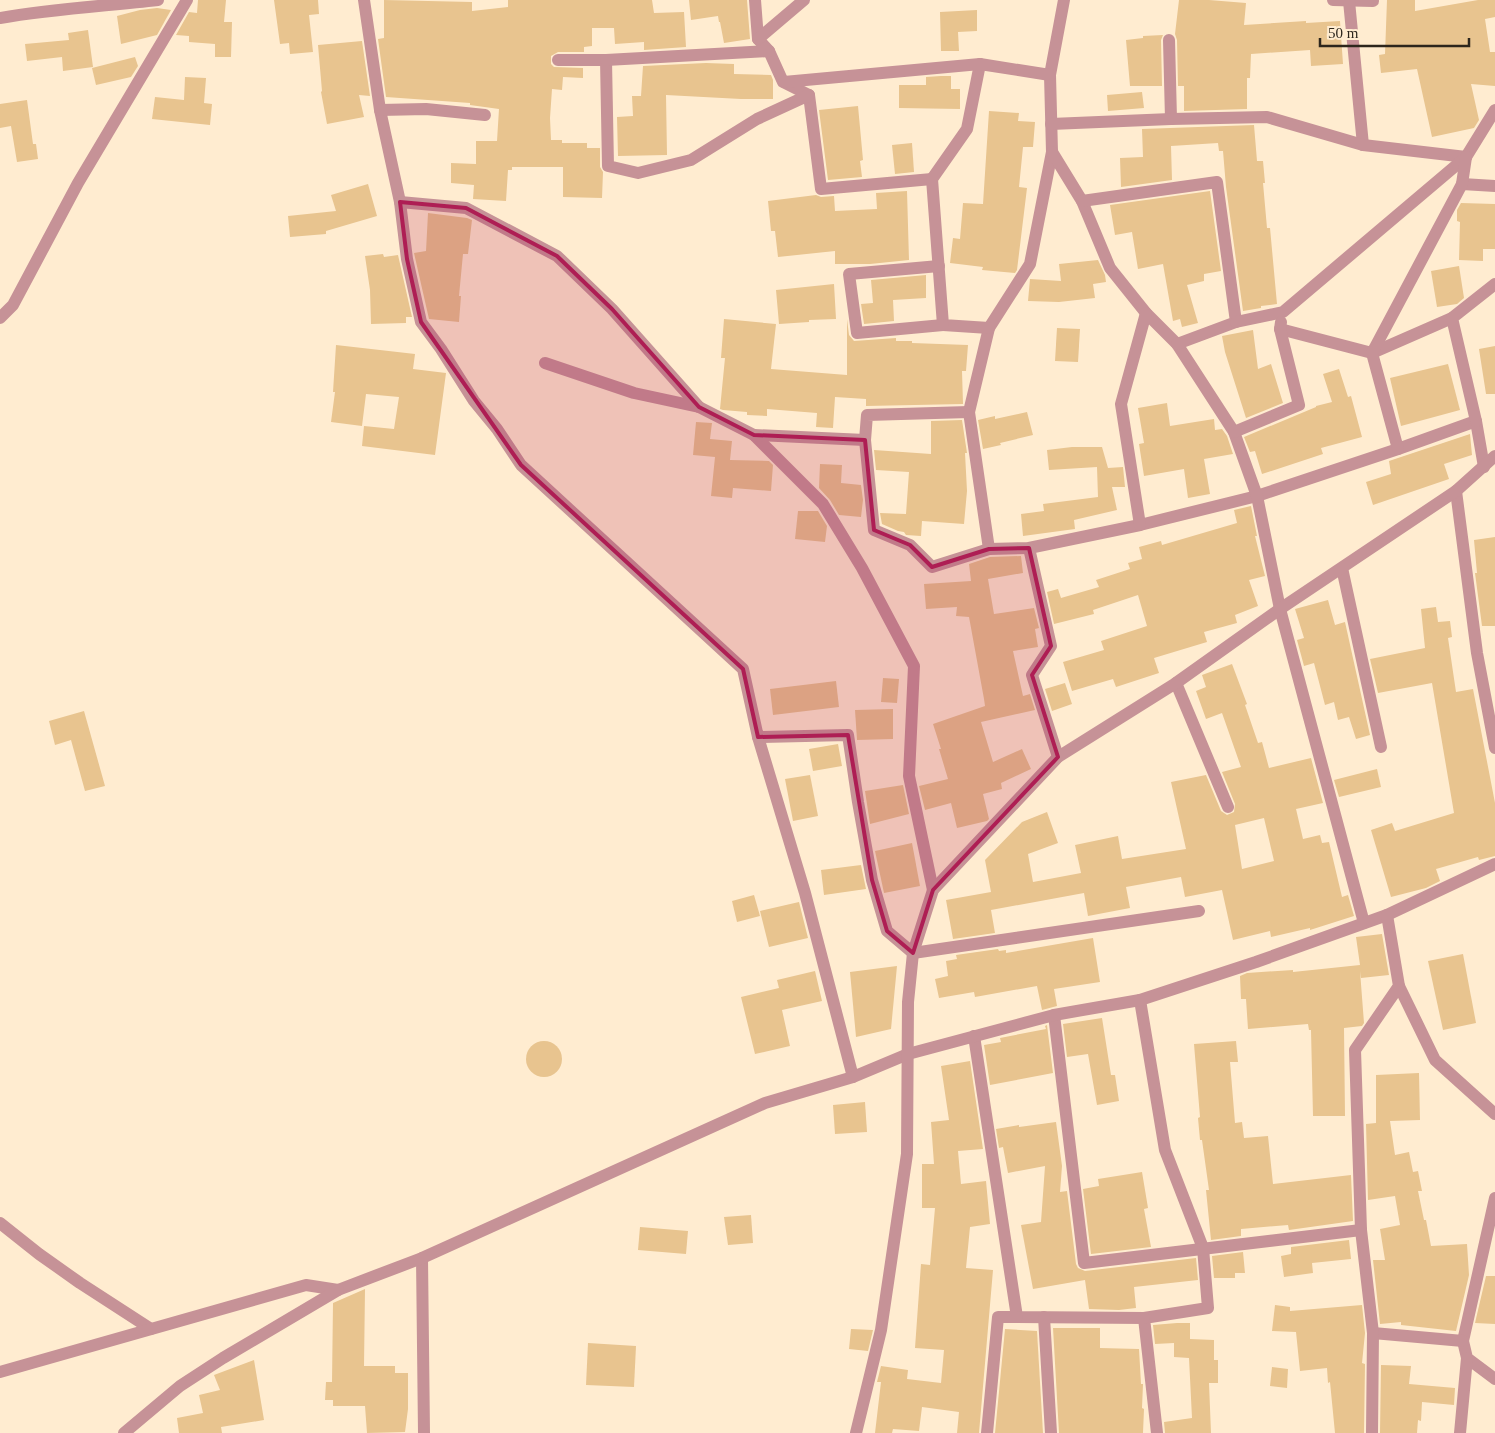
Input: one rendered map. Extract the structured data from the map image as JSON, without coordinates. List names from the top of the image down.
{
  "scale_bar": "50 m"
}
